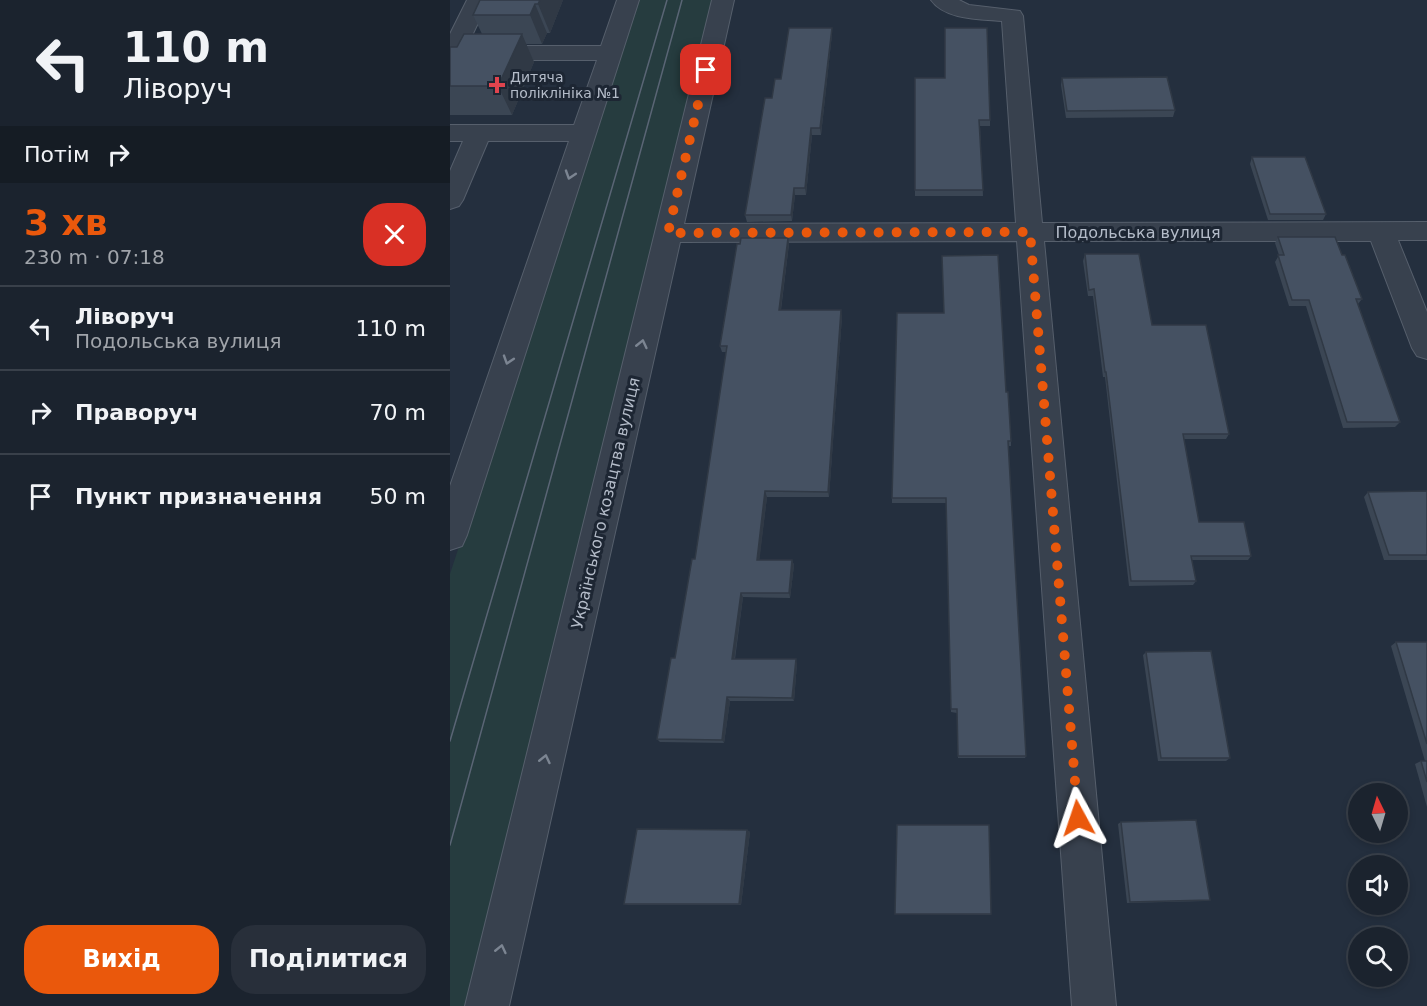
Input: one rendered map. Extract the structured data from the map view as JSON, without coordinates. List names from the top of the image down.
{
  "streets": {
    "street": ["Подольська вулиця", "Українського козацтва вулиця"]
  },
  "crossings": [
    ["Подольська вулиця", "Українського козацтва вулиця"]
  ],
  "places": {
    "health": ["Дитяча поліклініка №1"]
  },
  "north": "top",
  "page": {
    "turn": ["110 m", "Ліворуч"],
    "then": "Потім",
    "heading": ["3 хв", "230 m · 07:18"],
    "list": [
      {
        "name": "Ліворуч",
        "note": "Подольська вулиця",
        "value": "110 m"
      },
      {
        "name": "Праворуч",
        "value": "70 m"
      },
      {
        "name": "Пункт призначення",
        "value": "50 m"
      }
    ],
    "buttons": ["Вихід", "Поділитися"]
  }
}
